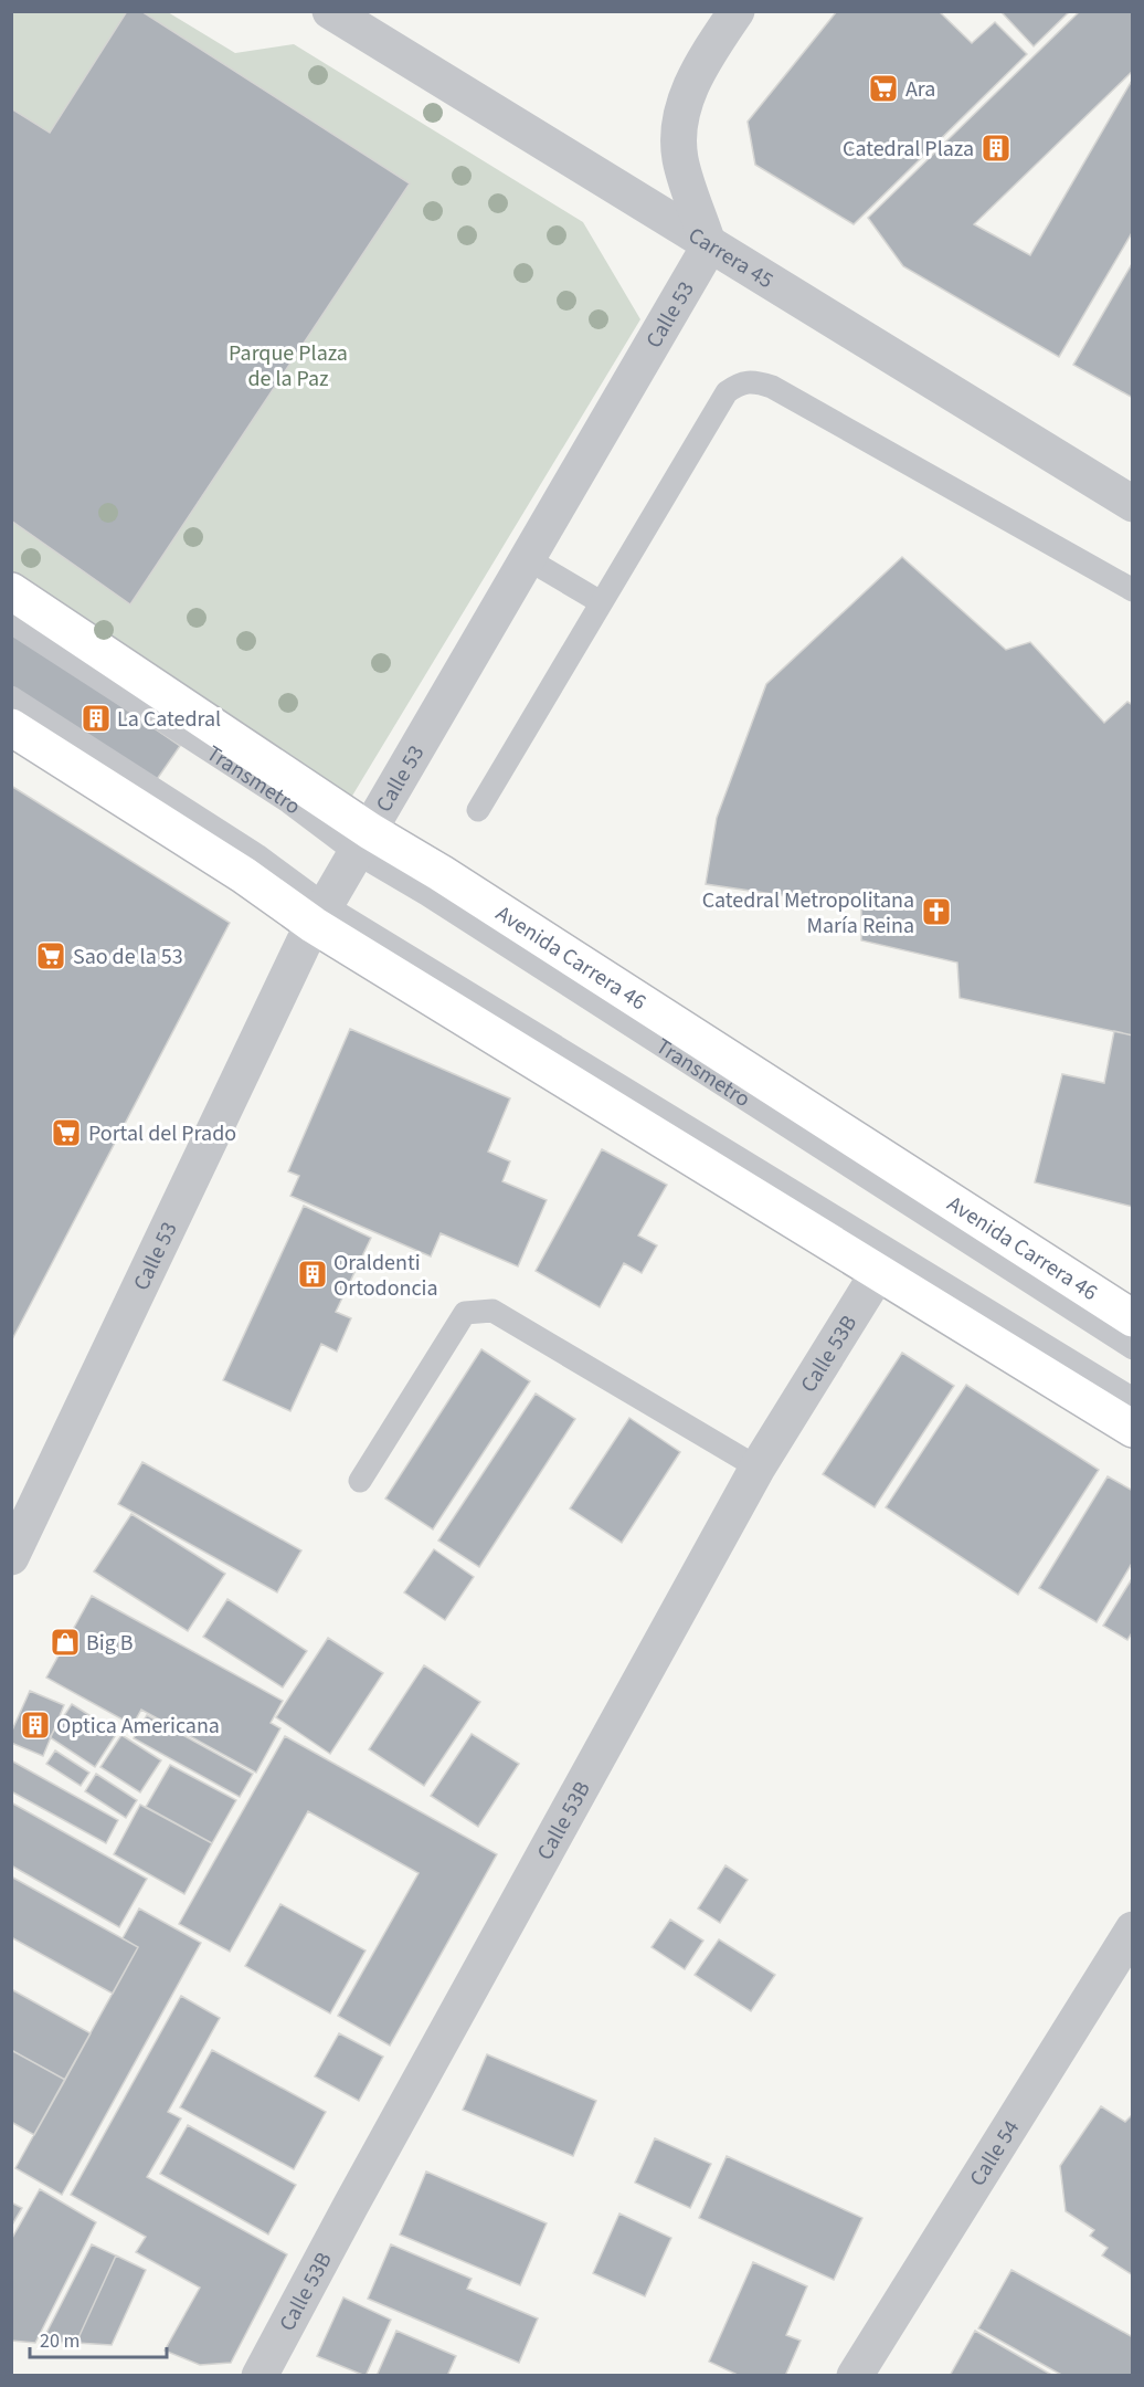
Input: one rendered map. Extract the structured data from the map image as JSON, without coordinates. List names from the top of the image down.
{
  "streets": {
    "main road": ["Avenida Carrera 46"],
    "street": [
      "Carrera 45",
      "Calle 53",
      "Calle 53B",
      "Calle 54"
    ],
    "lane": ["Transmetro"]
  },
  "crossings": [
    ["Carrera 45", "Calle 53"],
    ["Calle 53", "Transmetro"],
    ["Calle 53", "Avenida Carrera 46"],
    ["Transmetro", "Avenida Carrera 46"]
  ],
  "parks": ["Parque Plaza de la Paz"],
  "places": {
    "supermarket": ["Ara", "Sao de la 53", "Portal del Prado"],
    "building": [
      "Catedral Plaza",
      "La Catedral",
      "Oraldenti Ortodoncia",
      "Optica Americana"
    ],
    "church": ["Catedral Metropolitana María Reina"],
    "shop": ["Big B"]
  },
  "scale_bar": "20 m"
}
